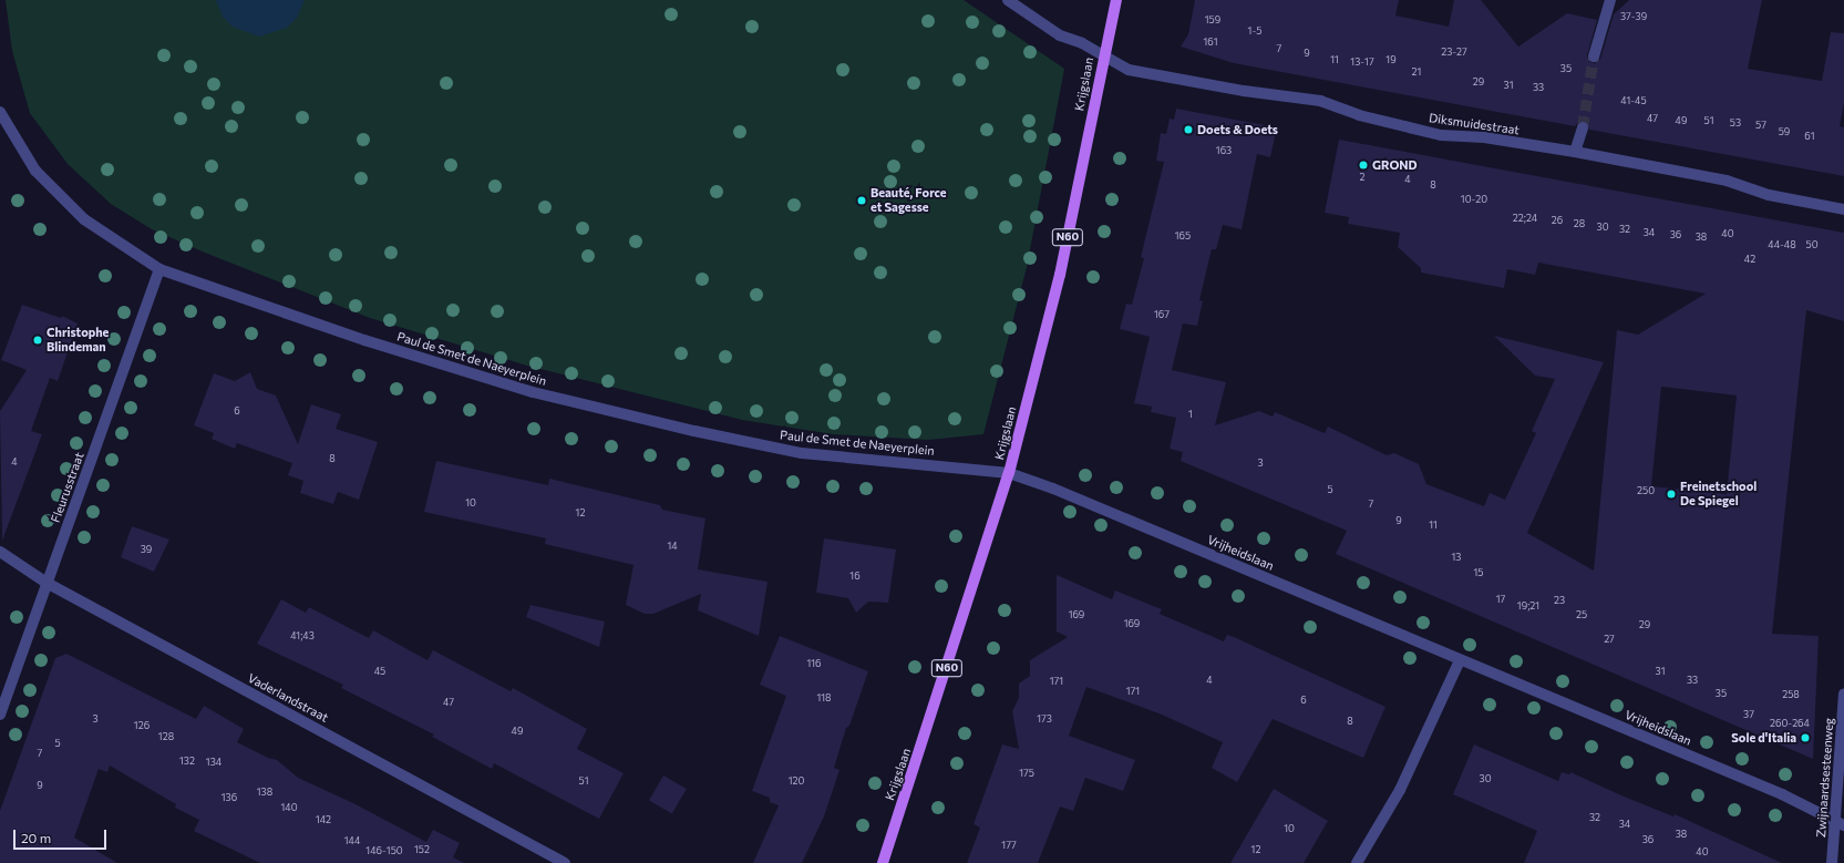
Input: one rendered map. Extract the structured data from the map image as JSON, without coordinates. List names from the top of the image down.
{
  "streets": {
    "main road": ["Krijgslaan", "N60"],
    "street": [
      "Diksmuidestraat",
      "Paul de Smet de Naeyerplein",
      "Fleurusstraat",
      "Vrijheidslaan",
      "Vaderlandstraat",
      "Zwijnaardsesteenweg"
    ]
  },
  "crossings": [
    ["Krijgslaan", "Diksmuidestraat"],
    ["Krijgslaan", "Paul de Smet de Naeyerplein"],
    ["Krijgslaan", "Vrijheidslaan"],
    ["Paul de Smet de Naeyerplein", "Fleurusstraat"],
    ["Paul de Smet de Naeyerplein", "Vrijheidslaan"],
    ["Fleurusstraat", "Vaderlandstraat"],
    ["Vrijheidslaan", "Zwijnaardsesteenweg"]
  ],
  "places": [
    "Doets & Doets",
    "GROND",
    "Beauté, Force et Sagesse",
    "Christophe Blindeman",
    "Freinetschool De Spiegel",
    "Sole d'Italia"
  ],
  "house_numbers": [
    "37-39",
    "159",
    "1-5",
    "161",
    "7",
    "23-27",
    "9",
    "11",
    "19",
    "13-17",
    "35",
    "21",
    "29",
    "31",
    "33",
    "41-45",
    "47",
    "49",
    "51",
    "53",
    "57",
    "59",
    "61",
    "163",
    "2",
    "4",
    "8",
    "10-20",
    "22;24",
    "26",
    "28",
    "30",
    "32",
    "34",
    "40",
    "36",
    "165",
    "38",
    "44-48",
    "50",
    "42",
    "167",
    "6",
    "1",
    "8",
    "4",
    "3",
    "5",
    "250",
    "10",
    "7",
    "12",
    "9",
    "11",
    "14",
    "39",
    "13",
    "15",
    "16",
    "17",
    "23",
    "19;21",
    "169",
    "25",
    "169",
    "29",
    "41;43",
    "27",
    "116",
    "45",
    "31",
    "4",
    "33",
    "171",
    "171",
    "35",
    "258",
    "118",
    "6",
    "47",
    "37",
    "3",
    "173",
    "8",
    "260-264",
    "126",
    "49",
    "128",
    "5",
    "7",
    "132",
    "134",
    "175",
    "30",
    "51",
    "120",
    "9",
    "138",
    "136",
    "140",
    "32",
    "142",
    "34",
    "10",
    "38",
    "36",
    "144",
    "177",
    "152",
    "12",
    "146-150",
    "40"
  ],
  "scale_bar": "20 m"
}
